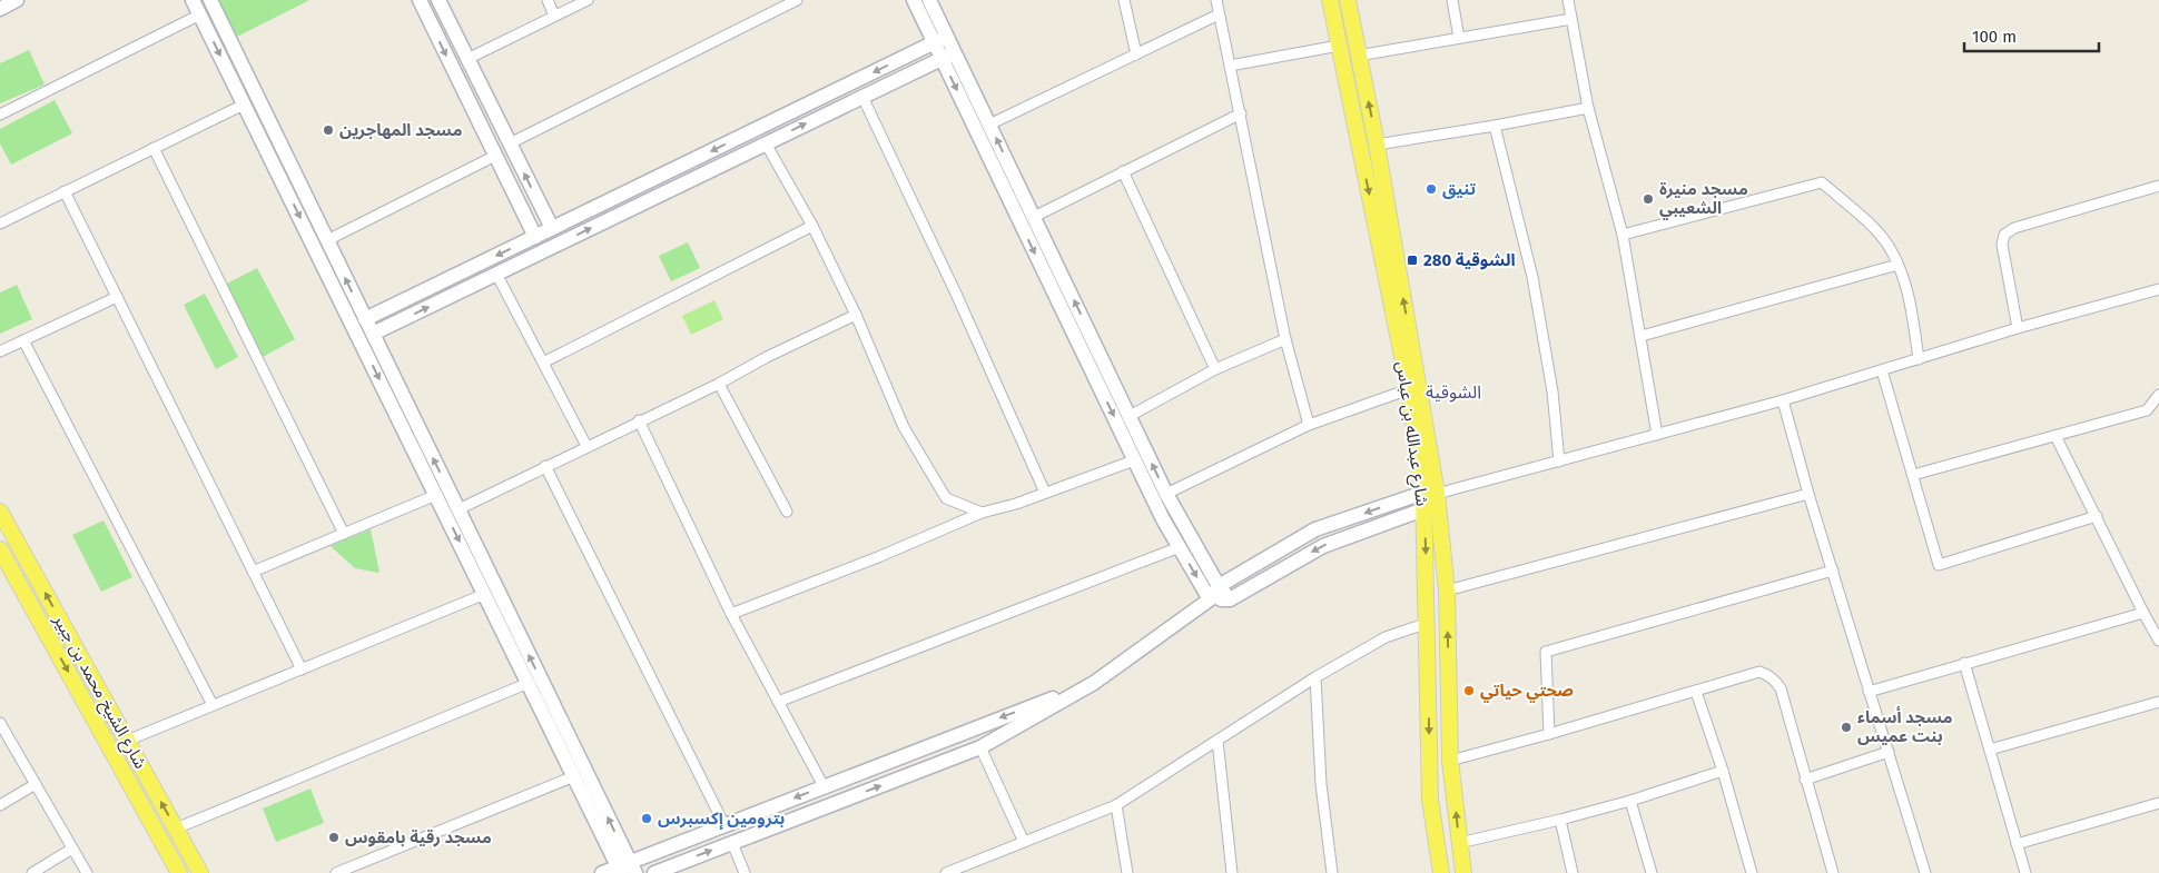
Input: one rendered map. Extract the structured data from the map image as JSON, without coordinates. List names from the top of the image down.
{
  "streets": {
    "main road": ["شارع عبدالله بن عباس", "شارع الشيخ محمد بن جبير"]
  },
  "districts": ["الشوقية"],
  "places": {
    "other": [
      "مسجد المهاجرين",
      "تنيق",
      "مسجد منيرة الشعيبي",
      "صحتي حياتي",
      "مسجد أسماء بنت عميس",
      "بترومين إكسبرس",
      "مسجد رقية بامقوس"
    ],
    "transit": ["الشوقية 280"]
  },
  "scale_bar": "100 m"
}
